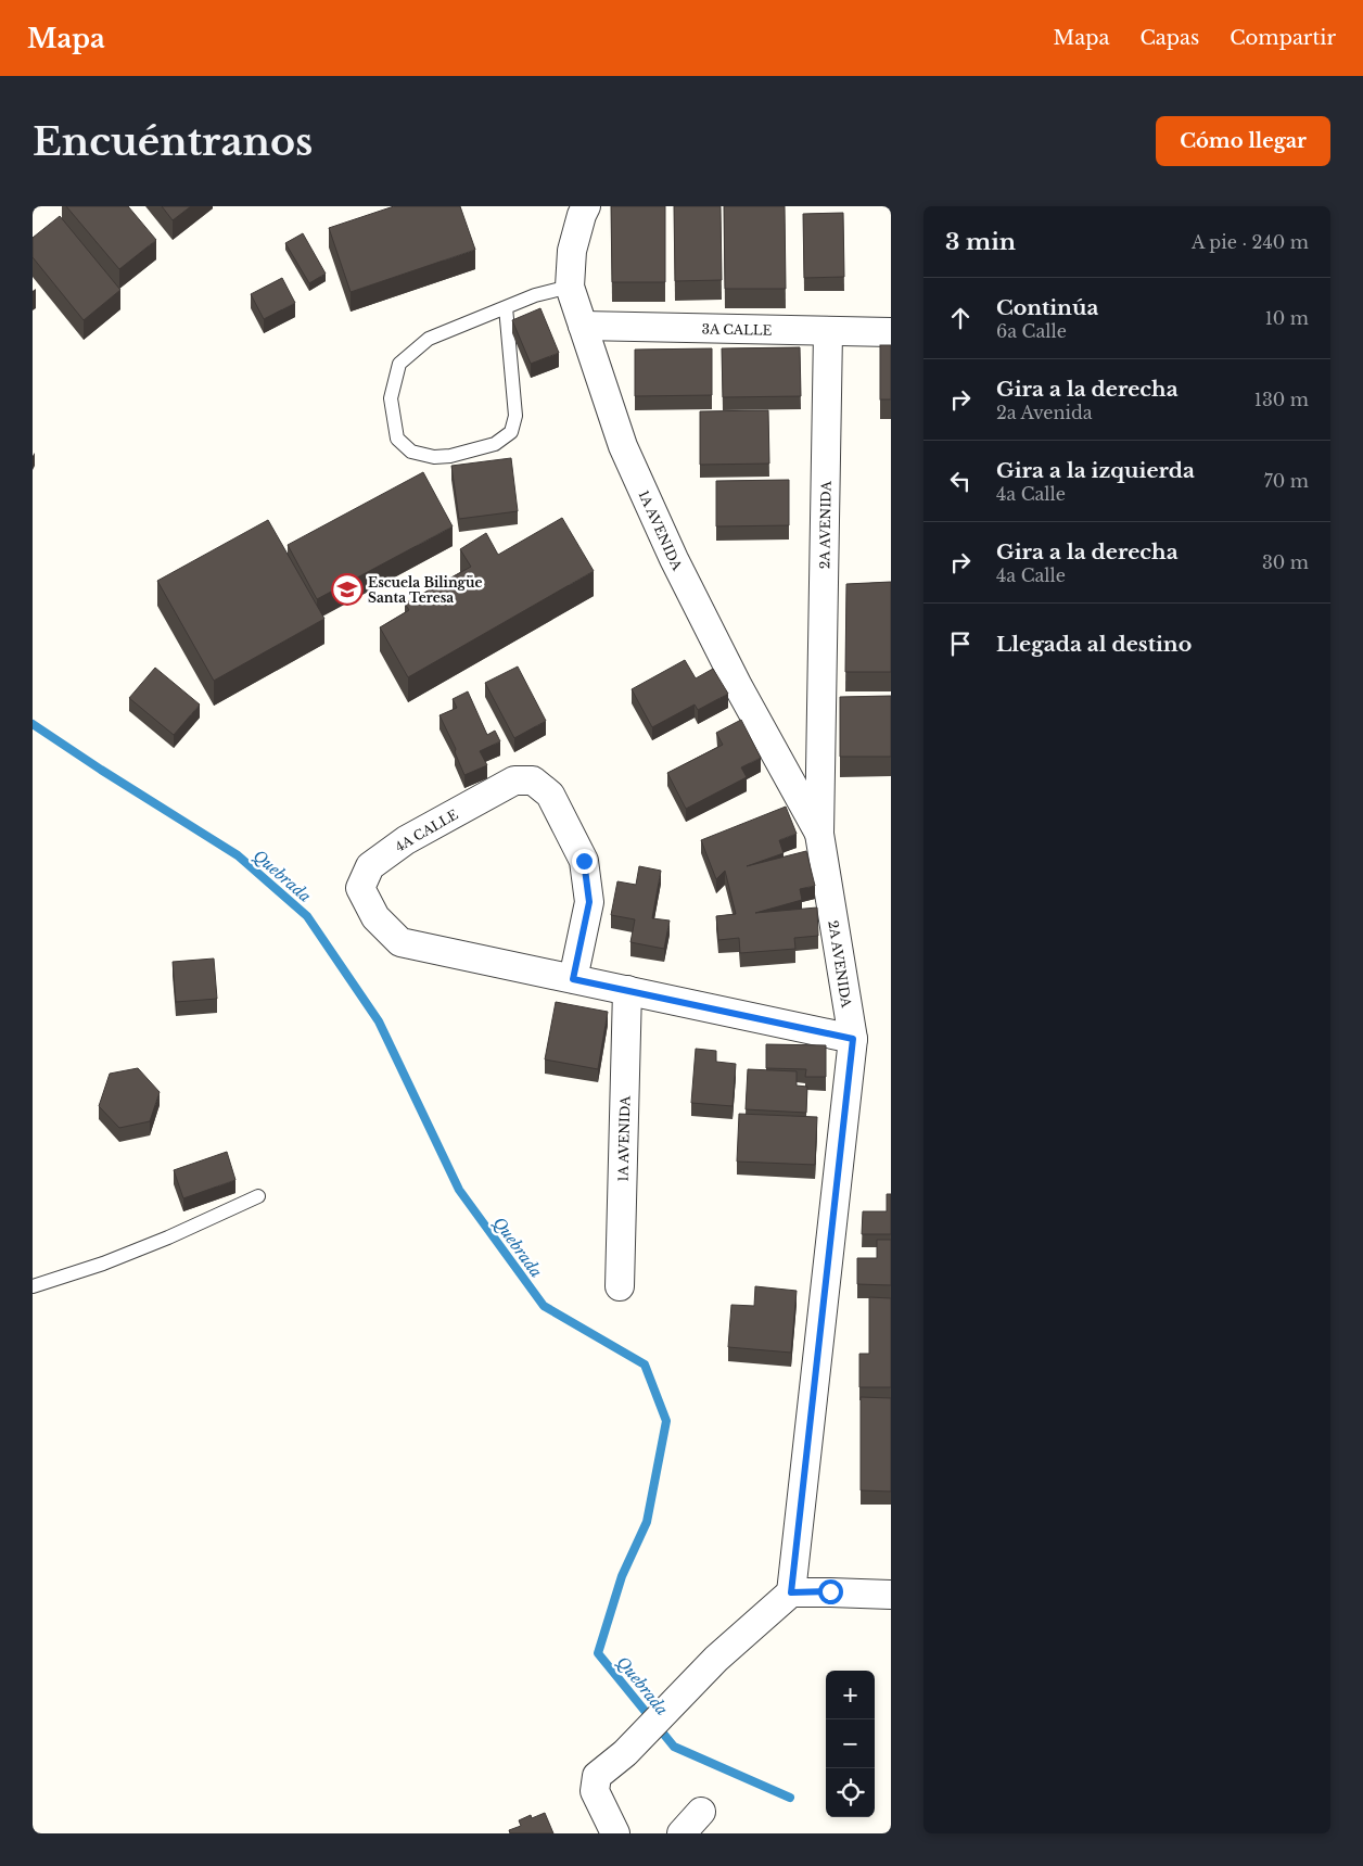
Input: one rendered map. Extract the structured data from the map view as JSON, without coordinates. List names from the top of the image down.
{
  "streets": {
    "street": [
      "3A CALLE",
      "2A AVENIDA",
      "1A AVENIDA",
      "4A CALLE"
    ]
  },
  "crossings": [
    ["3A CALLE", "2A AVENIDA"],
    ["3A CALLE", "1A AVENIDA"],
    ["2A AVENIDA", "1A AVENIDA"],
    ["2A AVENIDA", "4A CALLE"],
    ["1A AVENIDA", "4A CALLE"]
  ],
  "water": ["Quebrada"],
  "places": {
    "school or university": ["Escuela Bilingüe Santa Teresa"]
  },
  "page": {
    "header": "Mapa",
    "nav": ["Mapa", "Capas", "Compartir"],
    "buttons": "Cómo llegar",
    "title": "Encuéntranos",
    "heading": ["3 min", "A pie · 240 m"],
    "list": [
      ["Continúa", "6a Calle", "10 m"],
      ["Gira a la derecha", "2a Avenida", "130 m"],
      ["Gira a la izquierda", "4a Calle", "70 m"],
      ["Gira a la derecha", "4a Calle", "30 m"],
      "Llegada al destino"
    ],
    "map_buttons": ["+", "−"]
  }
}
